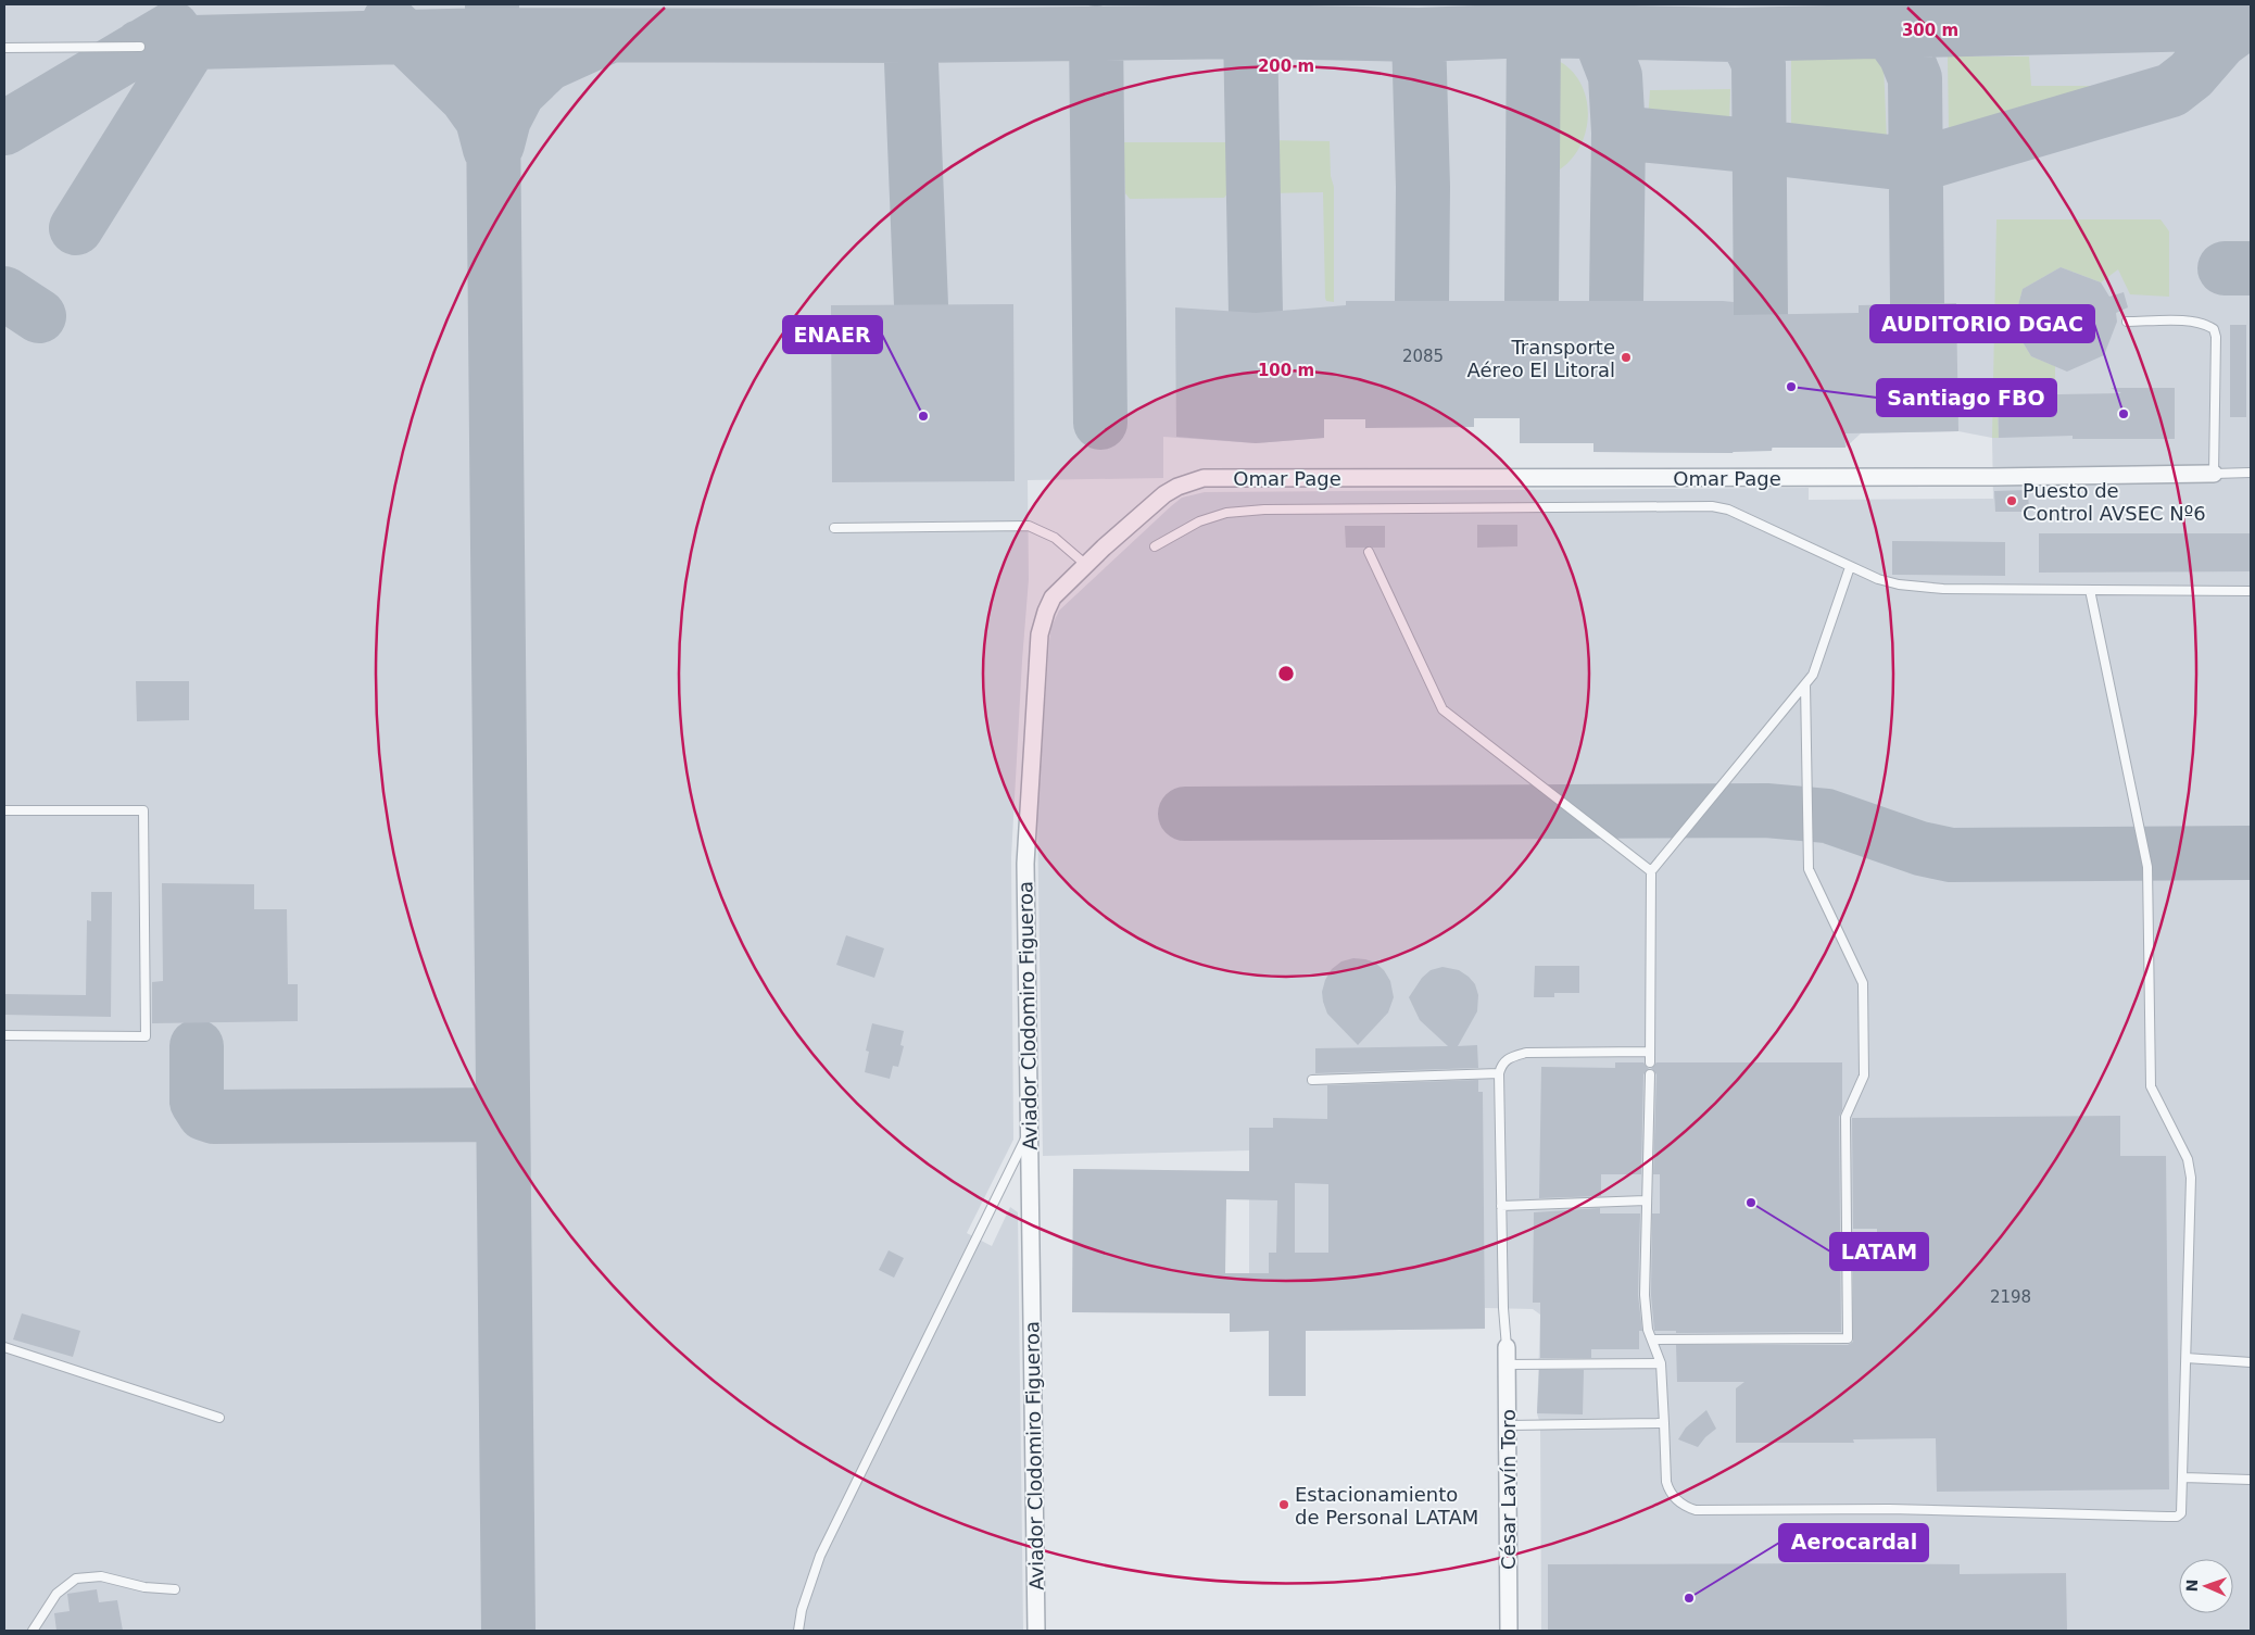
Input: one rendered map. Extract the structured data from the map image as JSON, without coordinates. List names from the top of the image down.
{
  "streets": {
    "street": ["Omar Page", "Aviador Clodomiro Figueroa", "César Lavín Toro"]
  },
  "crossings": [
    ["Omar Page", "Aviador Clodomiro Figueroa"]
  ],
  "places": [
    "Transporte Aéreo El Litoral",
    "Santiago FBO",
    "AUDITORIO DGAC",
    "ENAER",
    "Puesto de Control AVSEC Nº6",
    "LATAM",
    "Estacionamiento de Personal LATAM",
    "Aerocardal"
  ],
  "house_numbers": ["2085", "2198"],
  "north": "left",
  "rings": ["300 m", "200 m", "100 m"]
}
